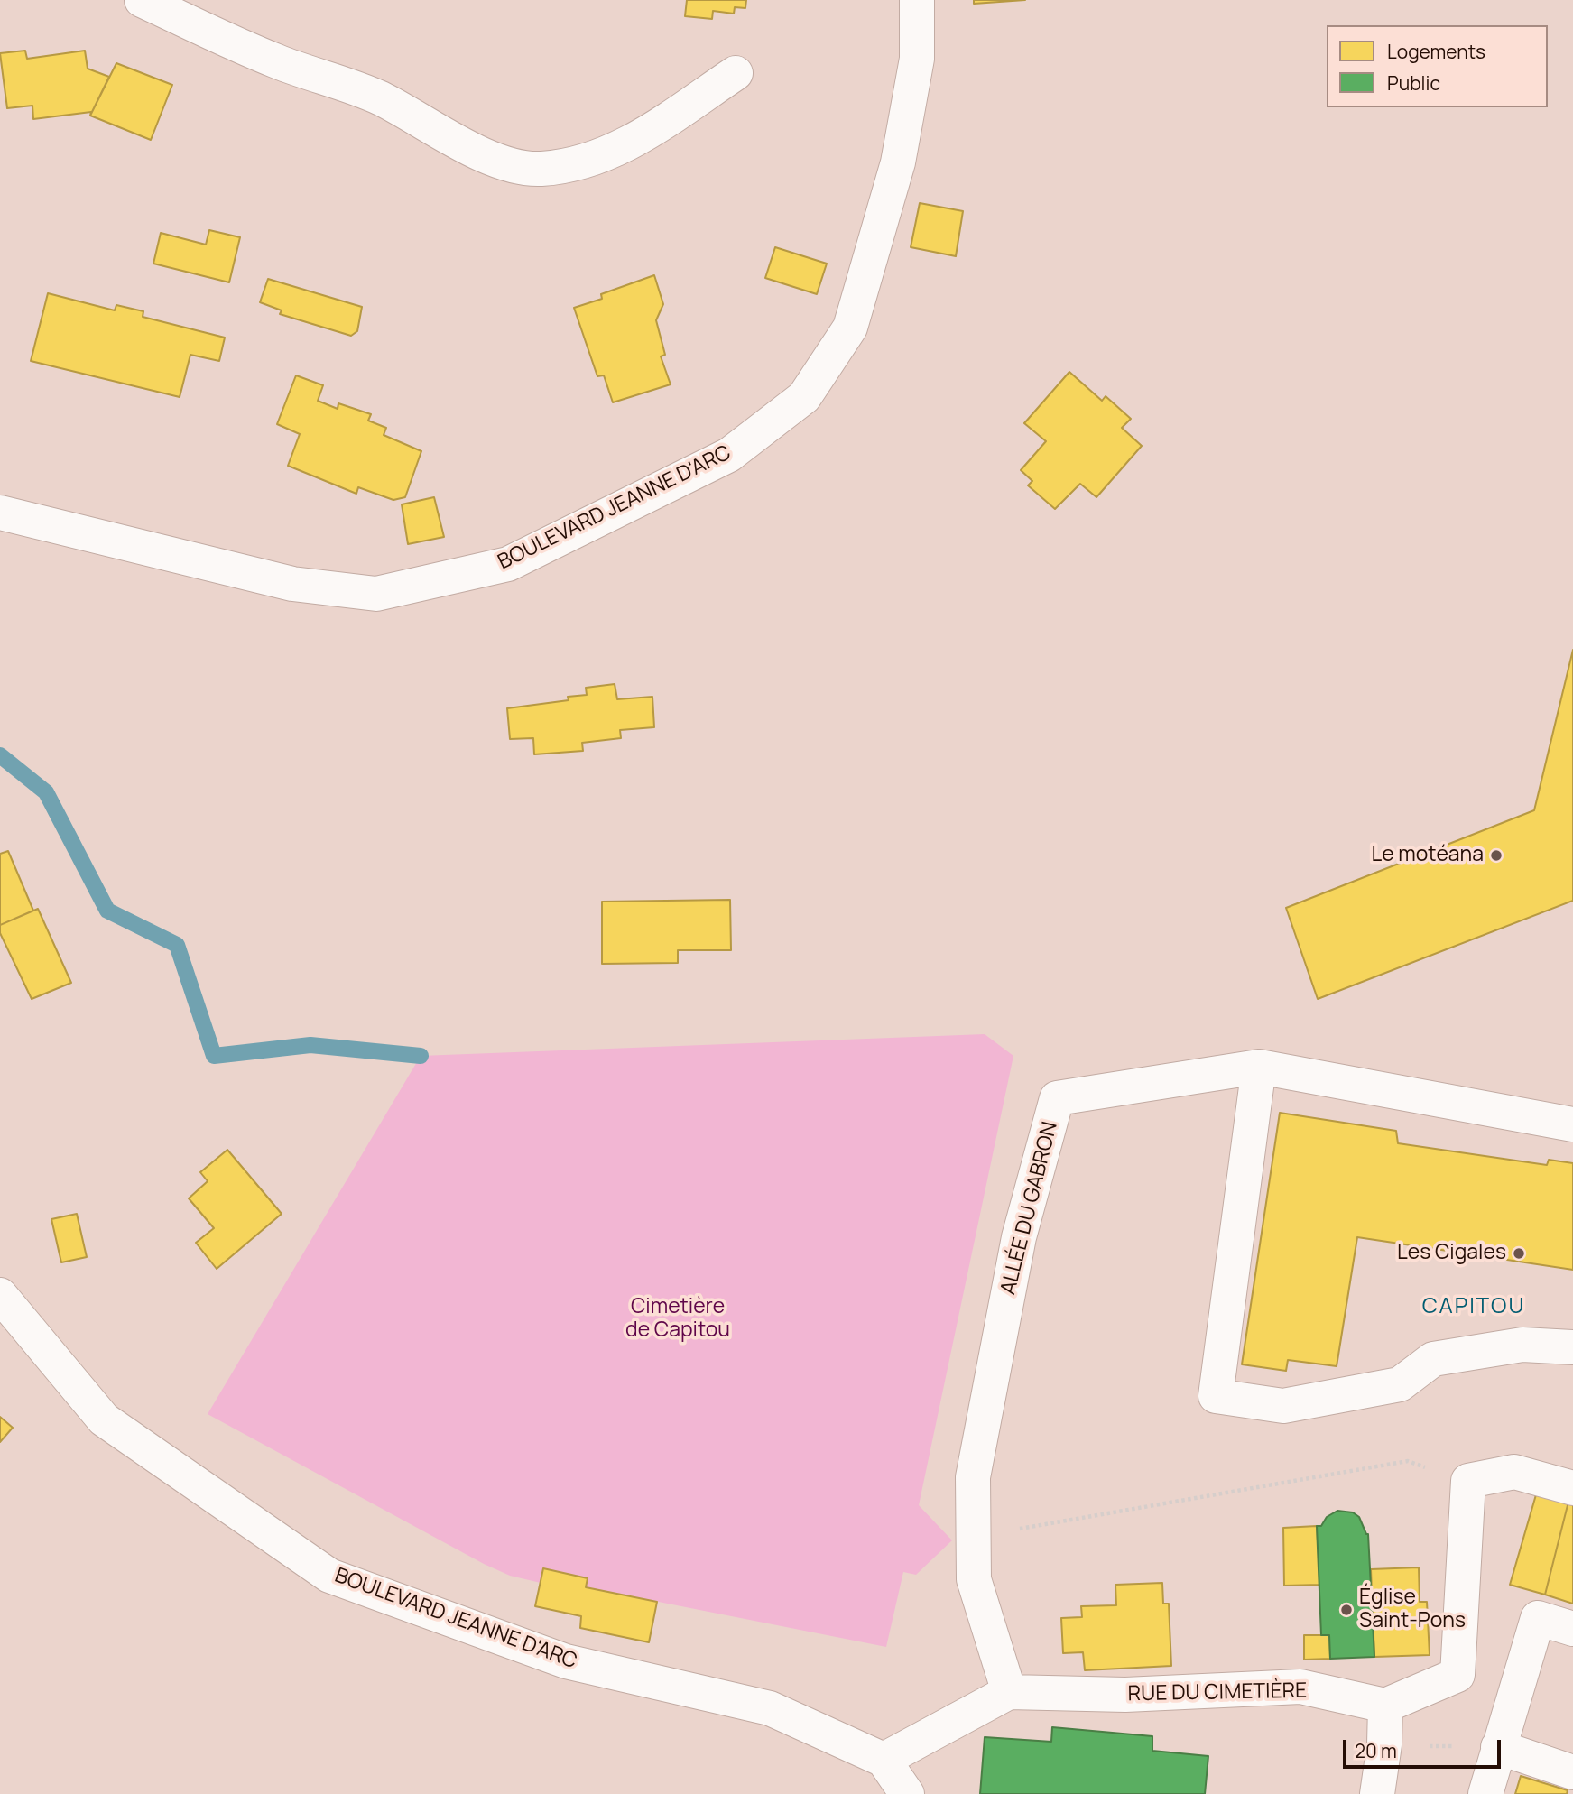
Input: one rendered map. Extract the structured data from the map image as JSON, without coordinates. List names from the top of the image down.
{
  "streets": {
    "street": ["BOULEVARD JEANNE D'ARC", "ALLÉE DU GABRON", "RUE DU CIMETIÈRE"]
  },
  "crossings": [
    ["ALLÉE DU GABRON", "RUE DU CIMETIÈRE"]
  ],
  "districts": ["CAPITOU"],
  "parks": ["Cimetière de Capitou"],
  "places": ["Le motéana", "Les Cigales", "Église Saint-Pons"],
  "legend": ["Logements", "Public"],
  "scale_bar": "20 m"
}
